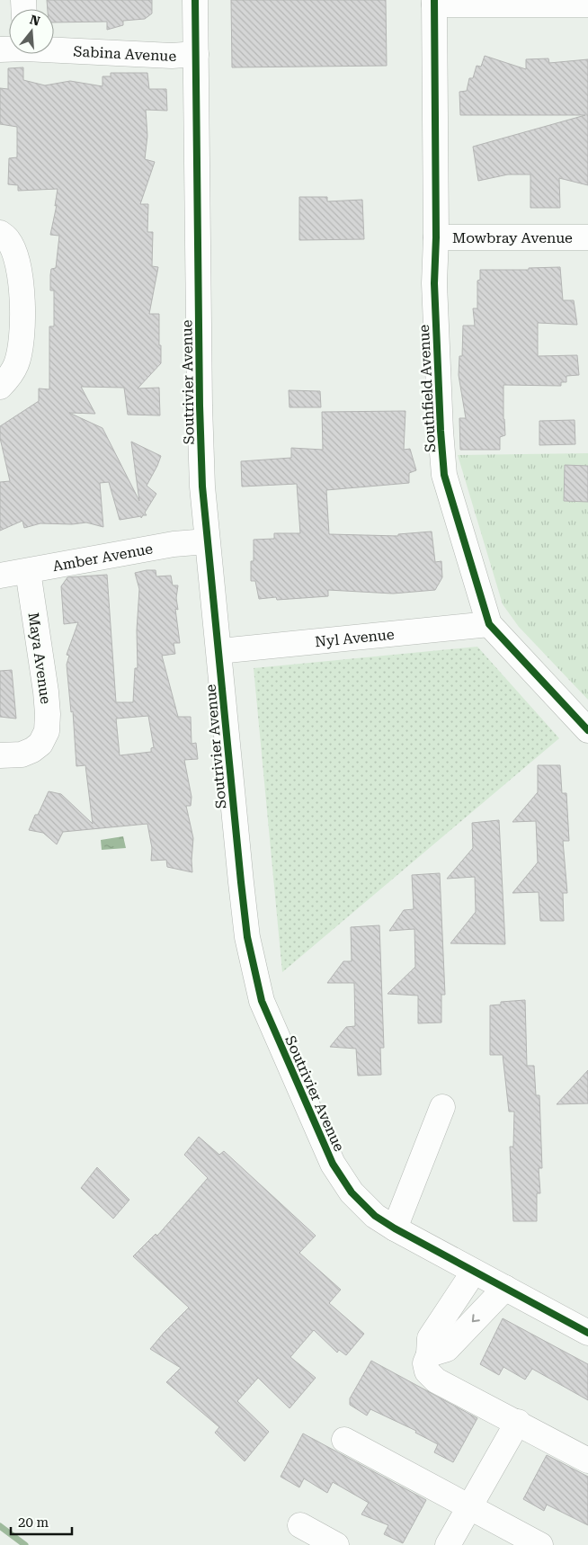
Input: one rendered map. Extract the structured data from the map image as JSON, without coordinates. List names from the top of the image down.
{
  "streets": {
    "street": [
      "Sabina Avenue",
      "Mowbray Avenue",
      "Soutrivier Avenue",
      "Southfield Avenue",
      "Amber Avenue",
      "Nyl Avenue",
      "Maya Avenue"
    ]
  },
  "crossings": [
    ["Sabina Avenue", "Soutrivier Avenue"],
    ["Mowbray Avenue", "Southfield Avenue"],
    ["Soutrivier Avenue", "Amber Avenue"],
    ["Soutrivier Avenue", "Nyl Avenue"],
    ["Southfield Avenue", "Nyl Avenue"],
    ["Amber Avenue", "Maya Avenue"]
  ],
  "scale_bar": "20 m",
  "north": "top"
}
